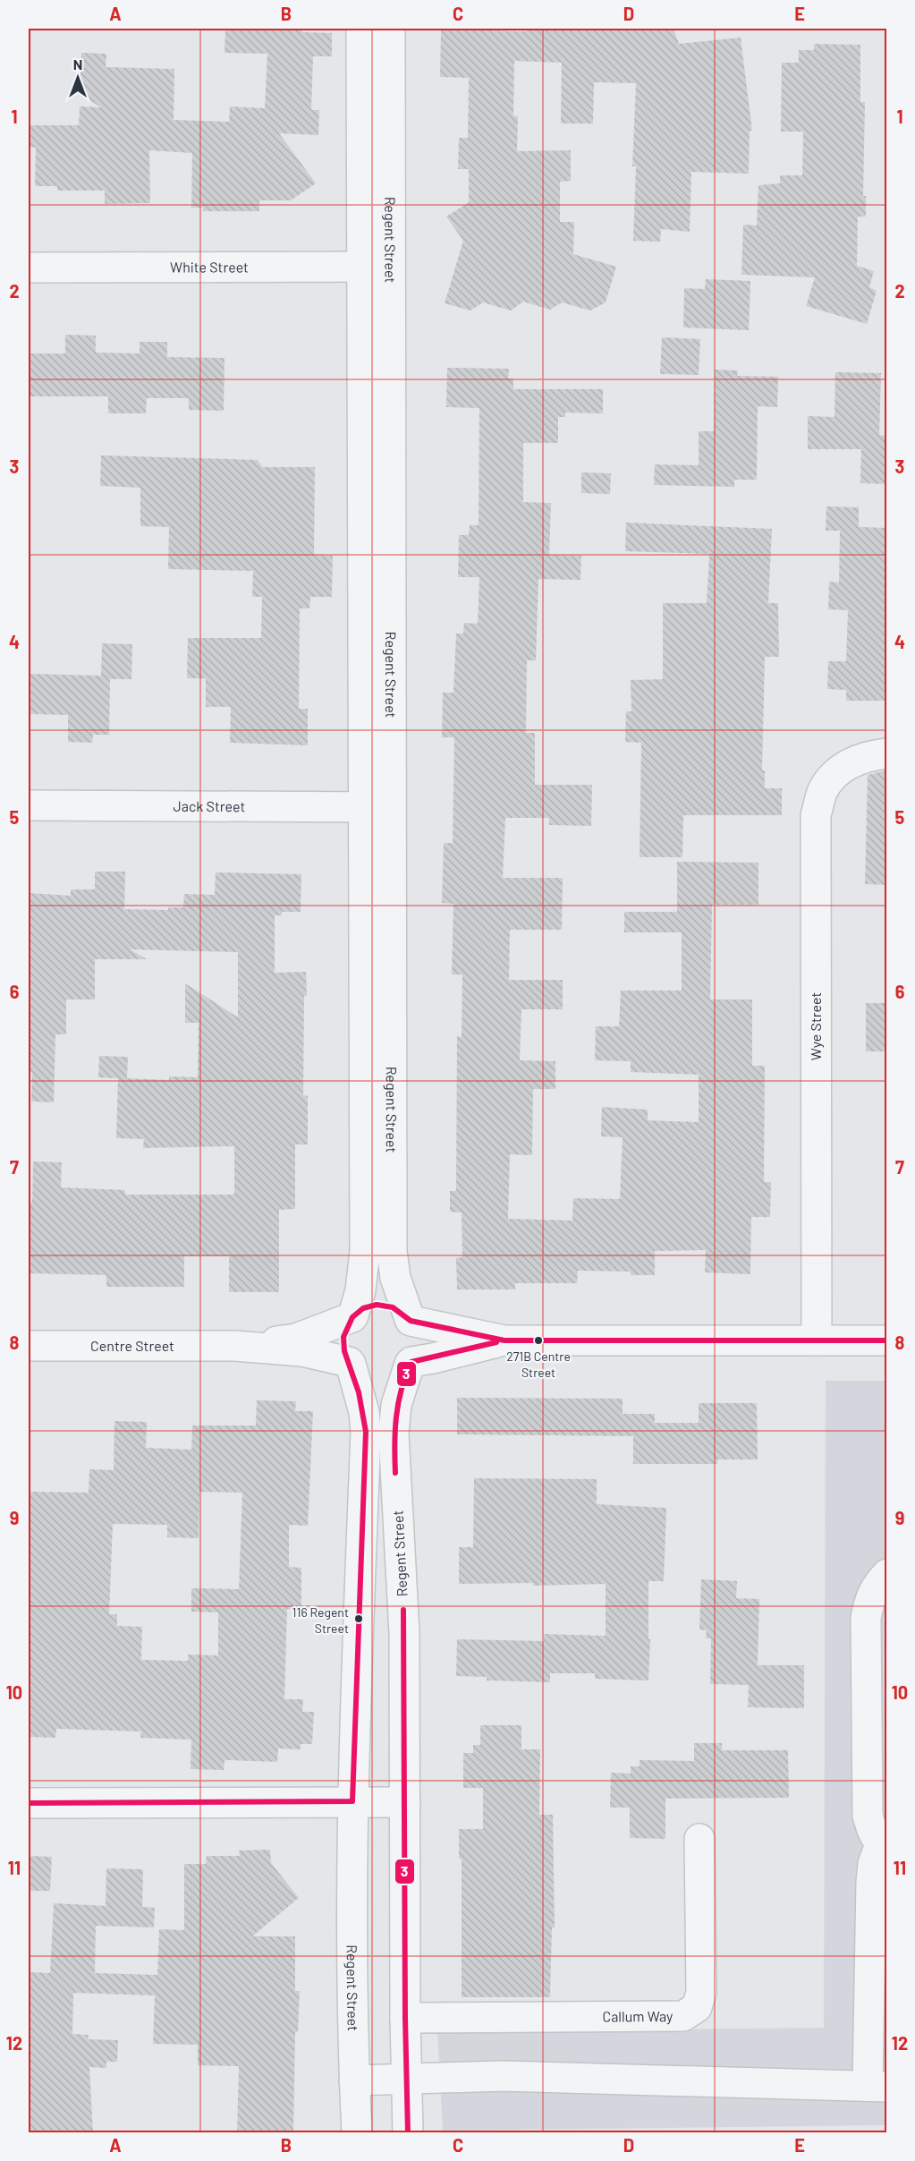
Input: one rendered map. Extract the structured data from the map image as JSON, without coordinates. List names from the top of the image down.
{
  "streets": {
    "street": [
      "Regent Street",
      "White Street",
      "Jack Street",
      "Wye Street",
      "Centre Street",
      "Callum Way"
    ]
  },
  "crossings": [
    ["Regent Street", "White Street"],
    ["Regent Street", "Jack Street"],
    ["Regent Street", "Centre Street"],
    ["Regent Street", "Callum Way"]
  ],
  "places": ["271B Centre Street", "116 Regent Street"],
  "lines": ["transit line 3"],
  "north": "top",
  "grid": {
    "columns": [
      "A",
      "B",
      "C",
      "D",
      "E"
    ],
    "rows": [
      "1",
      "2",
      "3",
      "4",
      "5",
      "6",
      "7",
      "8",
      "9",
      "10",
      "11",
      "12"
    ]
  }
}
